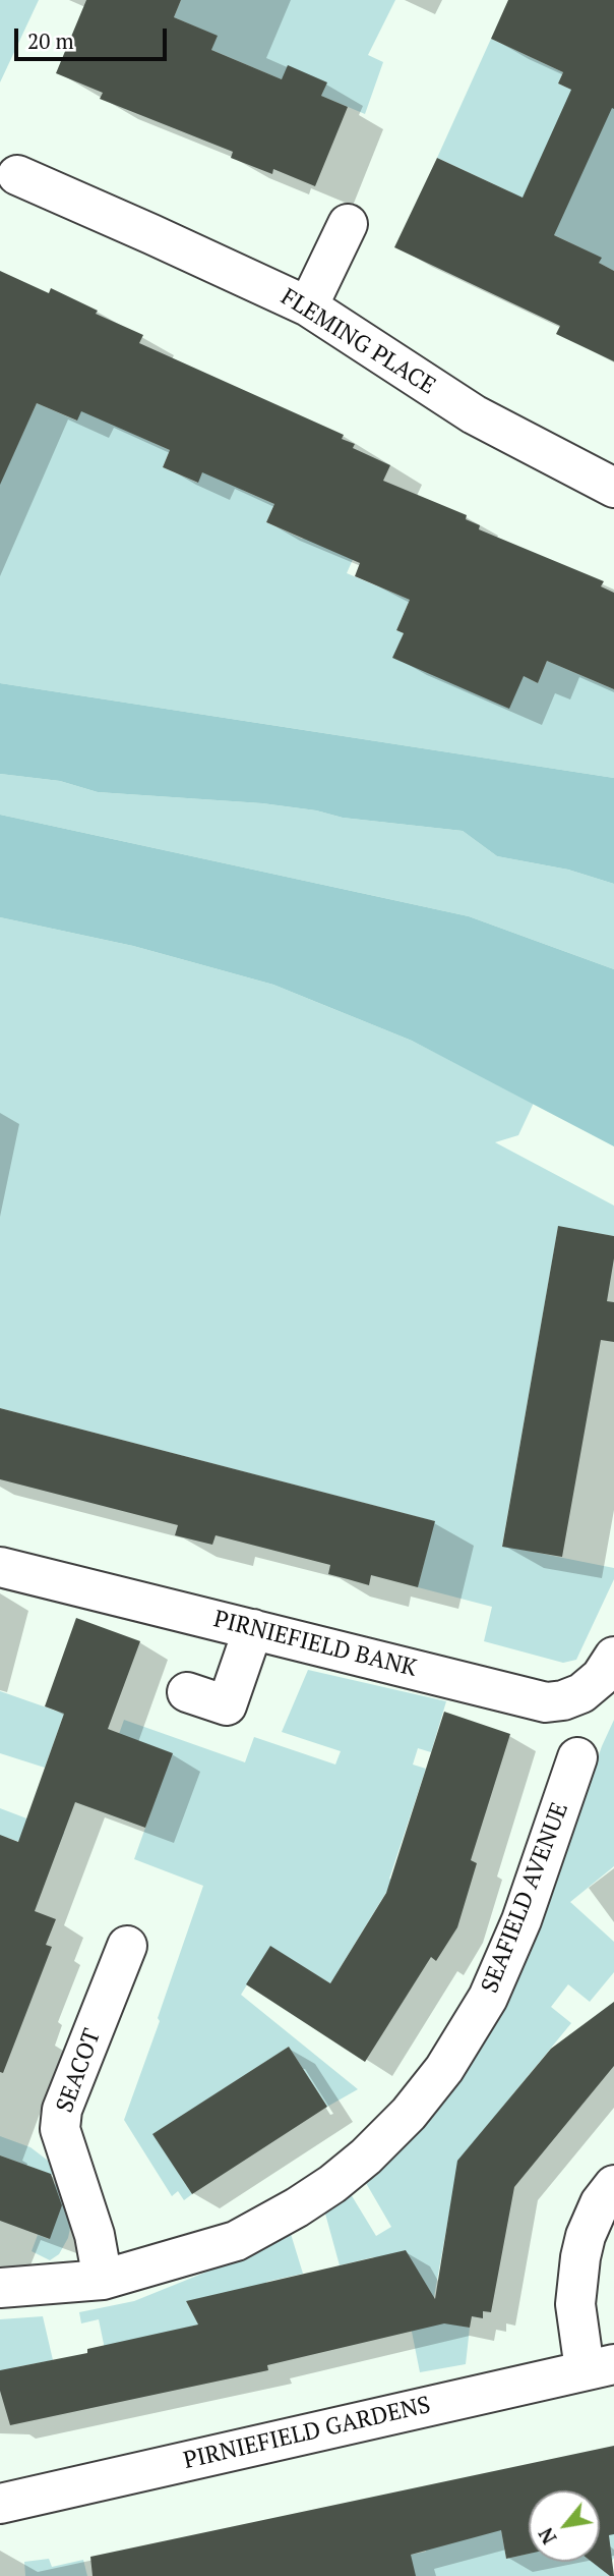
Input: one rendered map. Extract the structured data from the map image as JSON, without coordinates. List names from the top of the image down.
{
  "streets": {
    "street": [
      "FLEMING PLACE",
      "PIRNIEFIELD BANK",
      "SEAFIELD AVENUE",
      "SEACOT",
      "PIRNIEFIELD GARDENS"
    ]
  },
  "crossings": [
    ["SEAFIELD AVENUE", "SEACOT"]
  ],
  "scale_bar": "20 m",
  "north": "bottom left"
}
